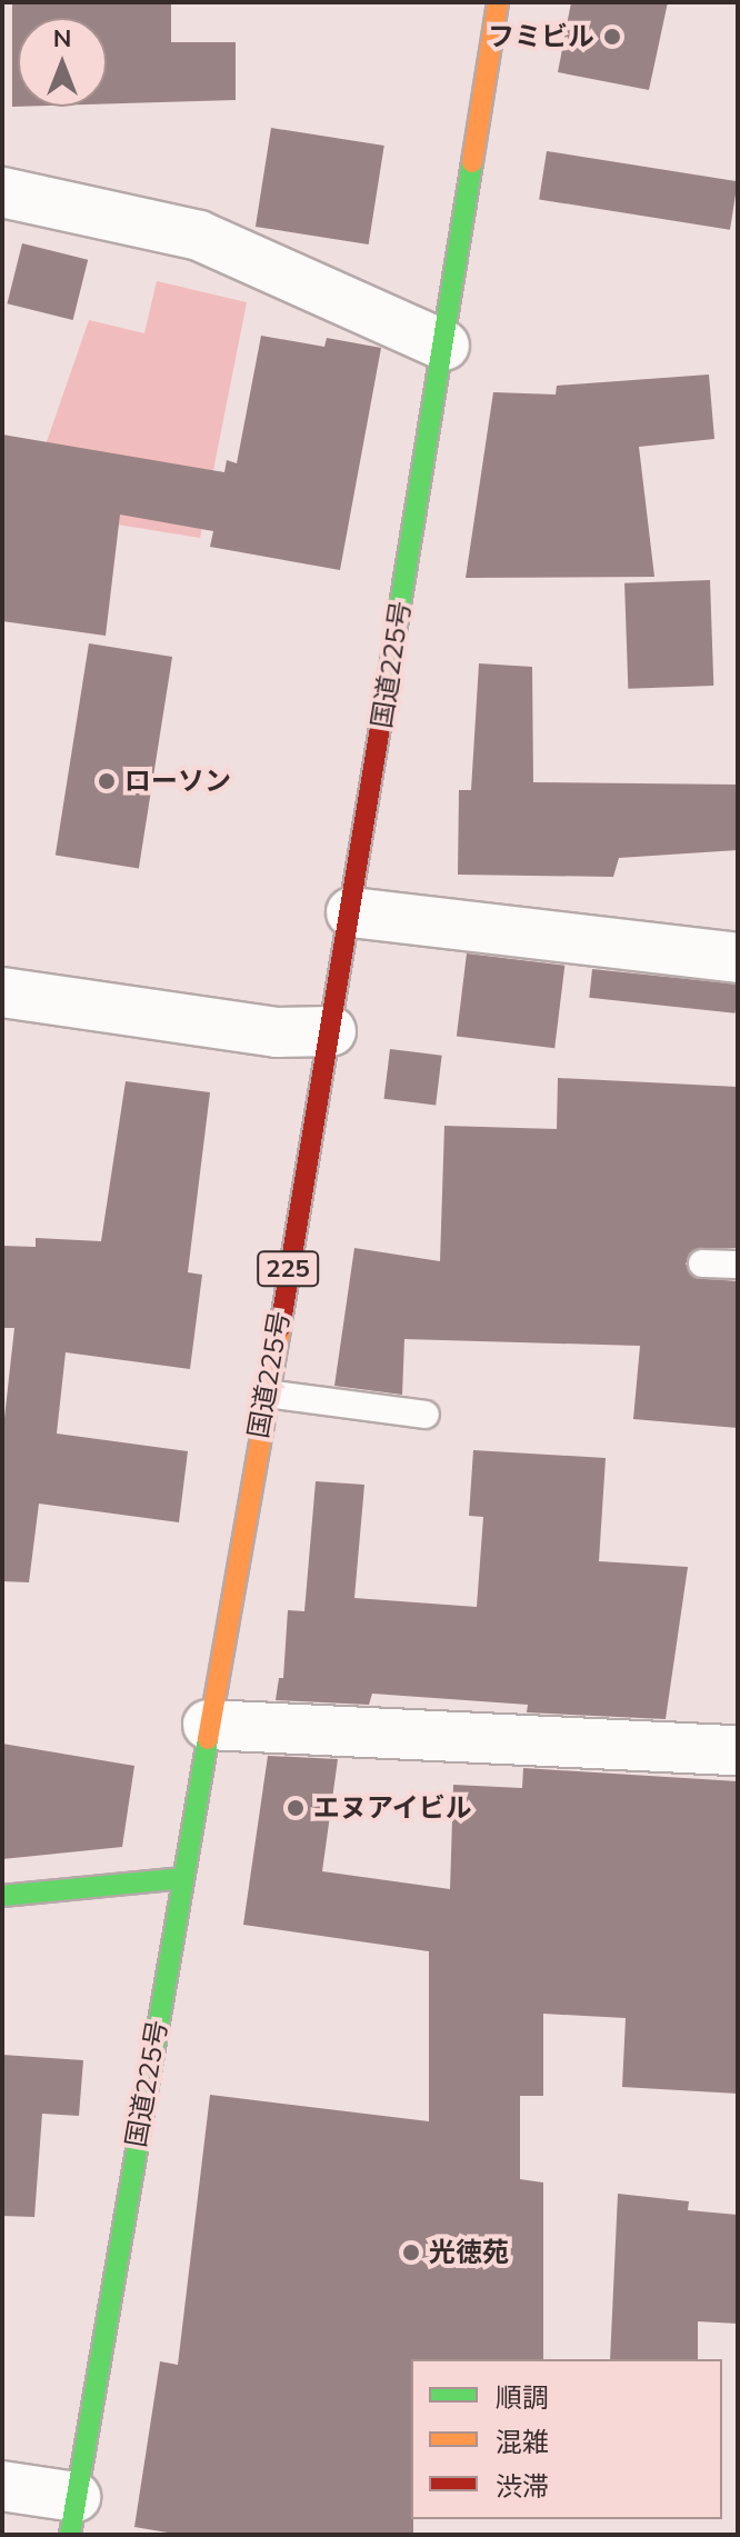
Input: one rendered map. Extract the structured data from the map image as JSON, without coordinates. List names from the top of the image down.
{
  "streets": {
    "main road": ["国道225号", "225"]
  },
  "places": [
    "フミビル",
    "ローソン",
    "エヌアイビル",
    "光徳苑"
  ],
  "legend": ["順調", "混雑", "渋滞"],
  "north": "top"
}
